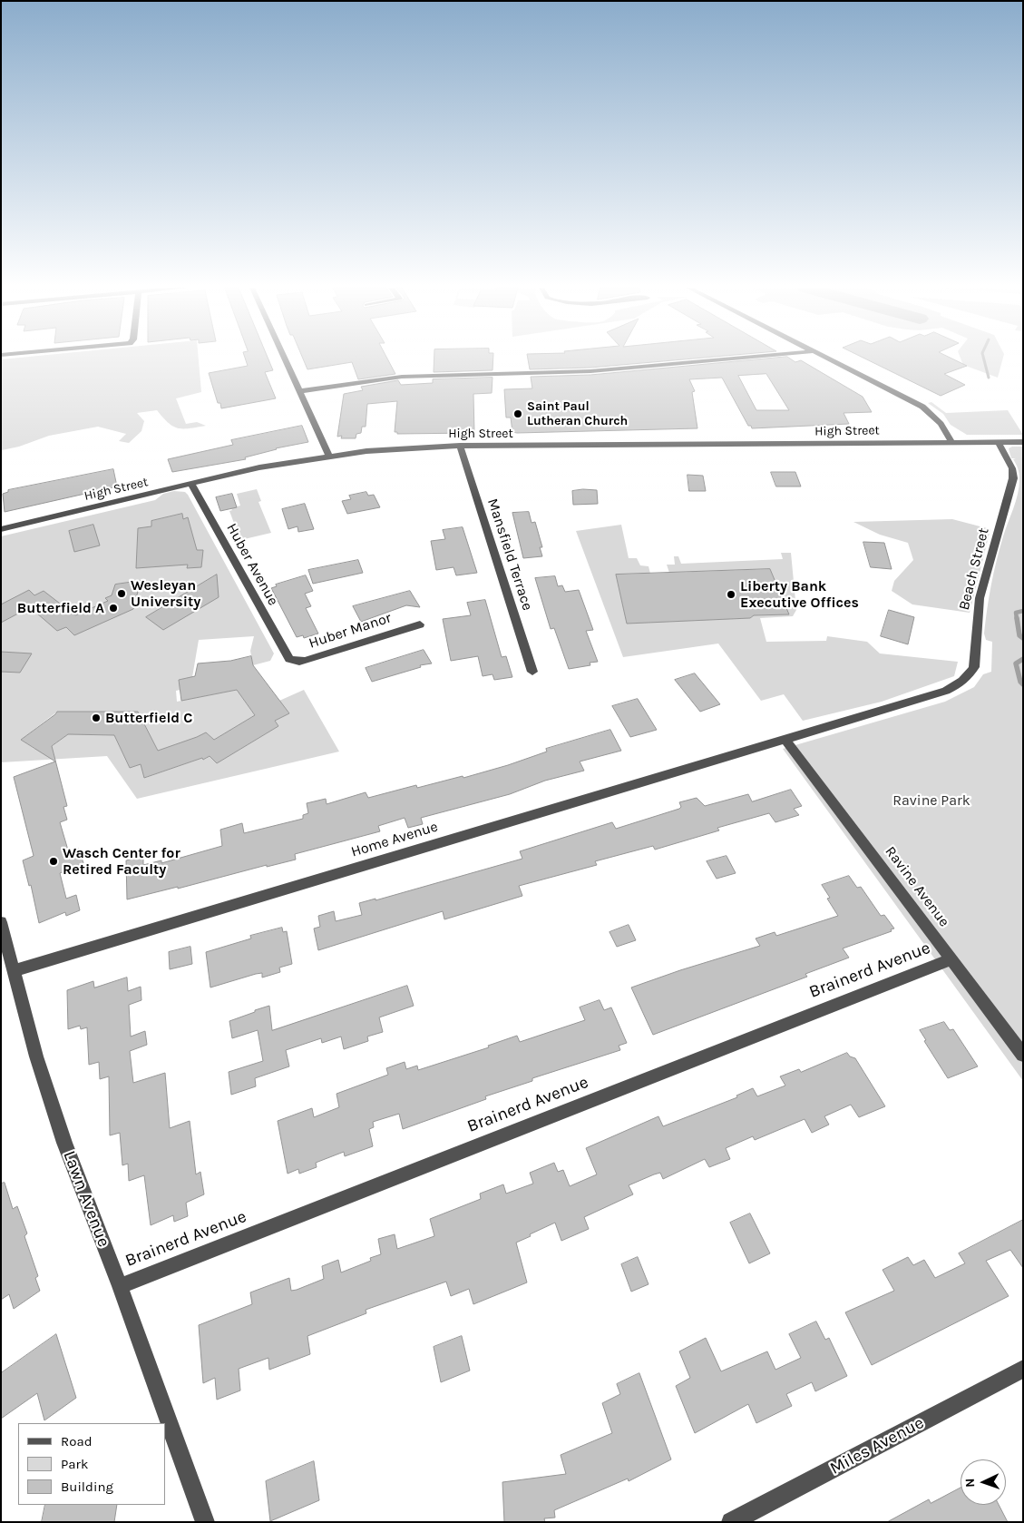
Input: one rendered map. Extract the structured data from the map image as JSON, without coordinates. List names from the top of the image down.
{
  "streets": {
    "street": [
      "High Street",
      "Mansfield Terrace",
      "Huber Avenue",
      "Beach Street",
      "Huber Manor",
      "Home Avenue",
      "Ravine Avenue",
      "Brainerd Avenue",
      "Lawn Avenue",
      "Miles Avenue"
    ]
  },
  "crossings": [
    ["High Street", "Mansfield Terrace"],
    ["High Street", "Huber Avenue"],
    ["High Street", "Beach Street"],
    ["Huber Avenue", "Huber Manor"],
    ["Beach Street", "Home Avenue"],
    ["Beach Street", "Ravine Avenue"],
    ["Home Avenue", "Ravine Avenue"],
    ["Home Avenue", "Lawn Avenue"],
    ["Ravine Avenue", "Brainerd Avenue"],
    ["Brainerd Avenue", "Lawn Avenue"]
  ],
  "parks": ["Ravine Park"],
  "places": [
    "Saint Paul Lutheran Church",
    "Wesleyan University",
    "Liberty Bank Executive Offices",
    "Butterfield A",
    "Butterfield C",
    "Wasch Center for Retired Faculty"
  ],
  "legend": ["Road", "Park", "Building"],
  "north": "left"
}
